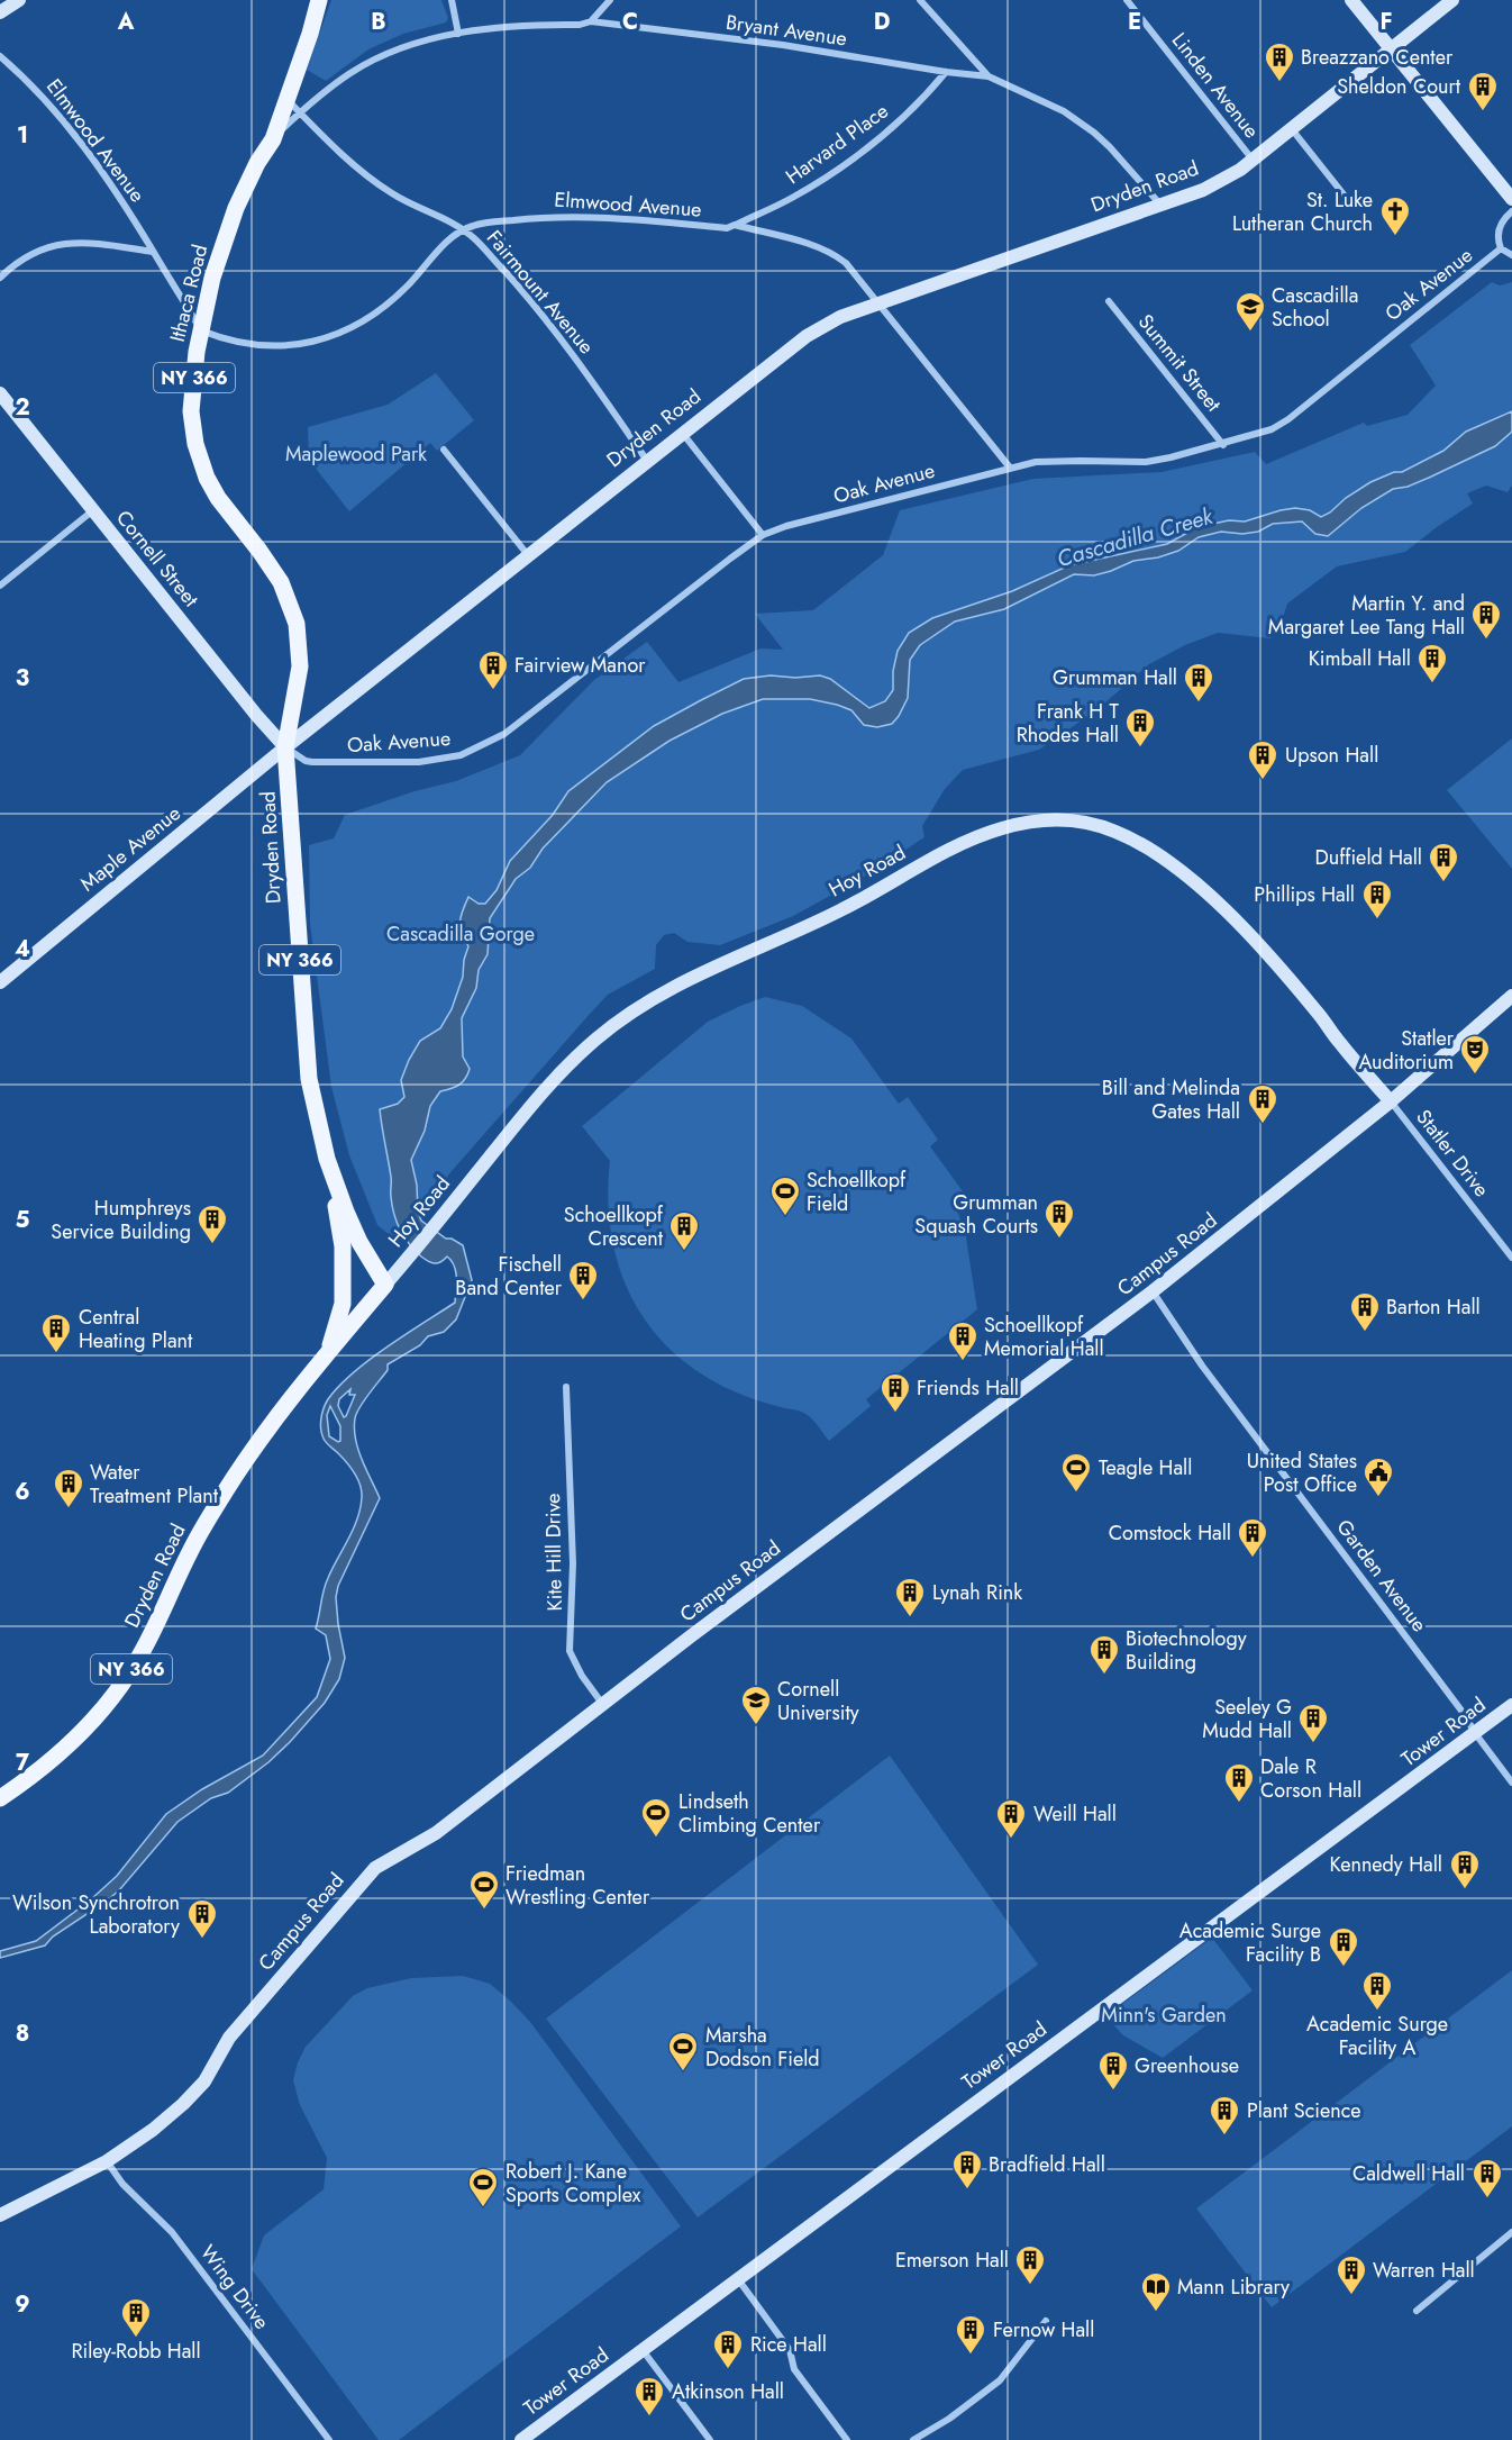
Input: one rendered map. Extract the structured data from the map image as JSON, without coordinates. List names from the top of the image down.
{
  "streets": {
    "main road": ["Dryden Road", "Ithaca Road", "NY 366"],
    "street": [
      "Bryant Avenue",
      "Linden Avenue",
      "Elmwood Avenue",
      "Harvard Place",
      "Oak Avenue",
      "Fairmount Avenue",
      "Summit Street",
      "Cornell Street",
      "Maple Avenue",
      "Hoy Road",
      "Statler Drive",
      "Campus Road",
      "Kite Hill Drive",
      "Garden Avenue",
      "Tower Road",
      "Wing Drive"
    ]
  },
  "crossings": [
    ["Bryant Avenue", "Harvard Place"],
    ["Bryant Avenue", "Dryden Road"],
    ["Bryant Avenue", "Fairmount Avenue"],
    ["Bryant Avenue", "Ithaca Road"],
    ["Linden Avenue", "Dryden Road"],
    ["Elmwood Avenue", "Harvard Place"],
    ["Elmwood Avenue", "Dryden Road"],
    ["Elmwood Avenue", "Oak Avenue"],
    ["Elmwood Avenue", "Fairmount Avenue"],
    ["Elmwood Avenue", "Ithaca Road"],
    ["Dryden Road", "Oak Avenue"],
    ["Dryden Road", "Fairmount Avenue"],
    ["Dryden Road", "Ithaca Road"],
    ["Dryden Road", "Cornell Street"],
    ["Dryden Road", "Maple Avenue"],
    ["Dryden Road", "Hoy Road"],
    ["Oak Avenue", "Ithaca Road"],
    ["Oak Avenue", "Summit Street"],
    ["Oak Avenue", "Cornell Street"],
    ["Oak Avenue", "Maple Avenue"],
    ["Fairmount Avenue", "Ithaca Road"],
    ["Ithaca Road", "Cornell Street"],
    ["Ithaca Road", "Maple Avenue"],
    ["Cornell Street", "Maple Avenue"],
    ["Hoy Road", "Statler Drive"],
    ["Hoy Road", "Campus Road"],
    ["Statler Drive", "Campus Road"],
    ["Campus Road", "Kite Hill Drive"],
    ["Campus Road", "Garden Avenue"],
    ["Campus Road", "Wing Drive"],
    ["Garden Avenue", "Tower Road"]
  ],
  "water": ["Cascadilla Creek"],
  "parks": ["Maplewood Park", "Cascadilla Gorge", "Minn's Garden"],
  "places": {
    "building": [
      "Breazzano Center",
      "Sheldon Court",
      "Martin Y. and Margaret Lee Tang Hall",
      "Kimball Hall",
      "Fairview Manor",
      "Grumman Hall",
      "Frank H T Rhodes Hall",
      "Upson Hall",
      "Duffield Hall",
      "Phillips Hall",
      "Bill and Melinda Gates Hall",
      "Grumman Squash Courts",
      "Humphreys Service Building",
      "Schoellkopf Crescent",
      "Fischell Band Center",
      "Barton Hall",
      "Central Heating Plant",
      "Schoellkopf Memorial Hall",
      "Friends Hall",
      "Water Treatment Plant",
      "Comstock Hall",
      "Lynah Rink",
      "Biotechnology Building",
      "Seeley G Mudd Hall",
      "Dale R Corson Hall",
      "Weill Hall",
      "Kennedy Hall",
      "Wilson Synchrotron Laboratory",
      "Academic Surge Facility B",
      "Academic Surge Facility A",
      "Greenhouse",
      "Plant Science",
      "Bradfield Hall",
      "Caldwell Hall",
      "Emerson Hall",
      "Warren Hall",
      "Riley-Robb Hall",
      "Fernow Hall",
      "Rice Hall",
      "Atkinson Hall"
    ],
    "church": ["St. Luke Lutheran Church"],
    "school or university": ["Cascadilla School", "Cornell University"],
    "theatre": ["Statler Auditorium"],
    "sports": [
      "Schoellkopf Field",
      "Teagle Hall",
      "Lindseth Climbing Center",
      "Friedman Wrestling Center",
      "Marsha Dodson Field",
      "Robert J. Kane Sports Complex"
    ],
    "public building": ["United States Post Office"],
    "library": ["Mann Library"]
  },
  "grid": {
    "columns": [
      "A",
      "B",
      "C",
      "D",
      "E",
      "F"
    ],
    "rows": [
      "1",
      "2",
      "3",
      "4",
      "5",
      "6",
      "7",
      "8",
      "9"
    ]
  }
}
